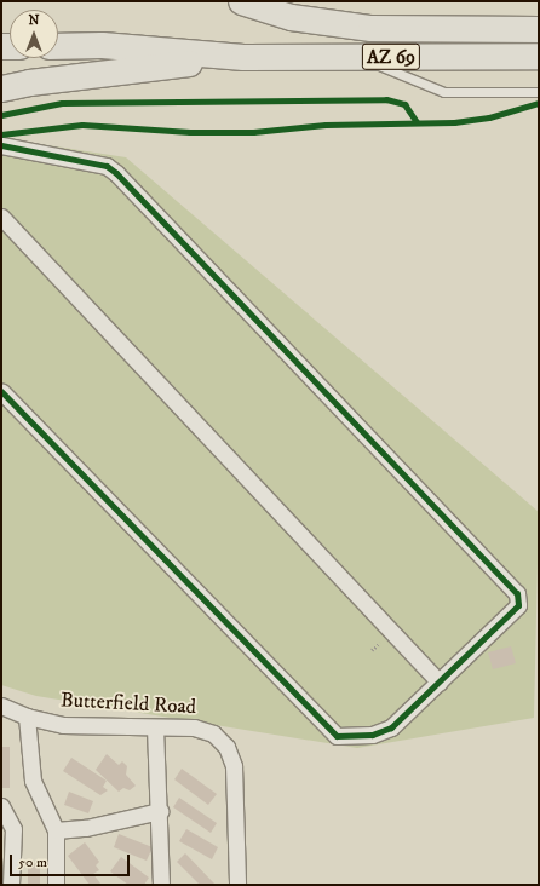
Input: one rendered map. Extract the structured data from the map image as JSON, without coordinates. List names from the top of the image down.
{
  "streets": {
    "main road": ["AZ 69"],
    "street": ["Butterfield Road"]
  },
  "scale_bar": "50 m",
  "north": "top"
}
